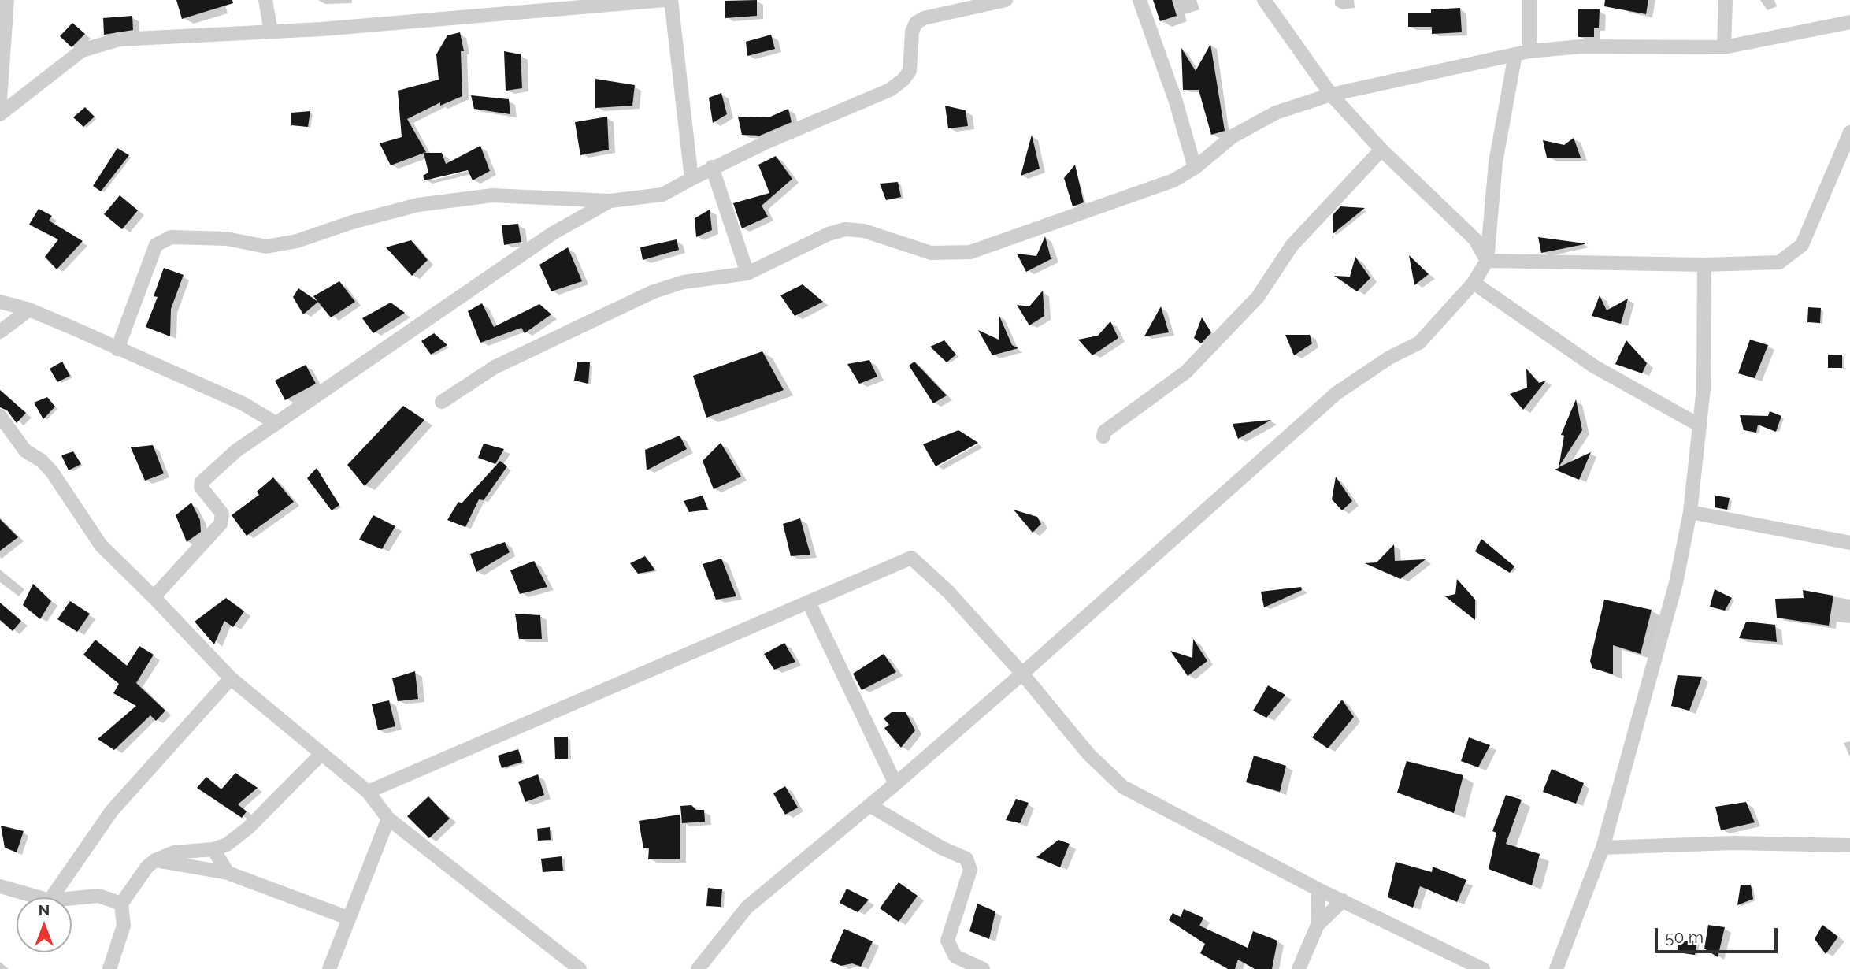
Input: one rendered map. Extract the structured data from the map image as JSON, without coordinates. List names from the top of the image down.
{
  "scale_bar": "50 m",
  "north": "top"
}
